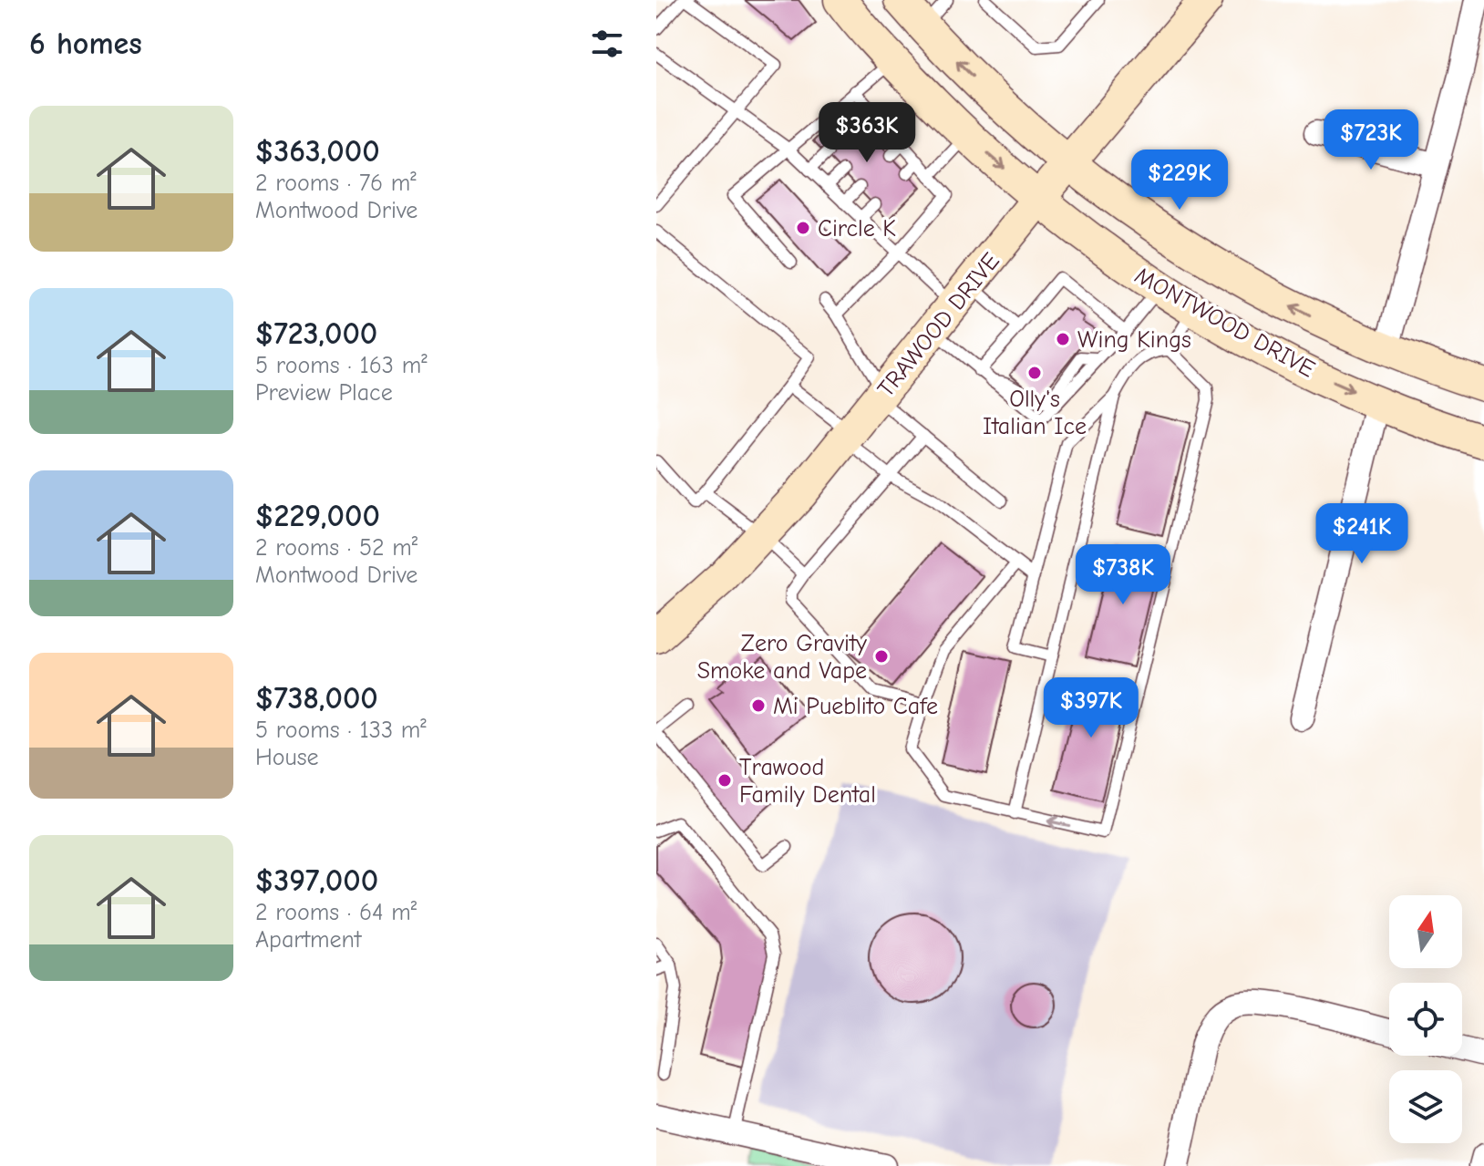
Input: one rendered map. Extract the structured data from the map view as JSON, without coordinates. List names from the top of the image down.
{
  "streets": {
    "main road": ["MONTWOOD DRIVE", "TRAWOOD DRIVE"]
  },
  "crossings": [
    ["MONTWOOD DRIVE", "TRAWOOD DRIVE"]
  ],
  "places": [
    "Circle K",
    "Wing Kings",
    "Olly's Italian Ice",
    "Zero Gravity Smoke and Vape",
    "Mi Pueblito Cafe",
    "Trawood Family Dental"
  ],
  "north": "top",
  "page": {
    "heading": "6 homes",
    "list": [
      {
        "name": "$363,000",
        "note": "2 rooms · 76 m² · Montwood Drive"
      },
      {
        "name": "$723,000",
        "note": "5 rooms · 163 m² · Preview Place"
      },
      {
        "name": "$229,000",
        "note": "2 rooms · 52 m² · Montwood Drive"
      },
      {
        "name": "$738,000",
        "note": "5 rooms · 133 m² · House"
      },
      {
        "name": "$397,000",
        "note": "2 rooms · 64 m² · Apartment"
      }
    ],
    "price": [
      "$363K",
      "$723K",
      "$229K",
      "$241K",
      "$738K",
      "$397K"
    ]
  }
}
